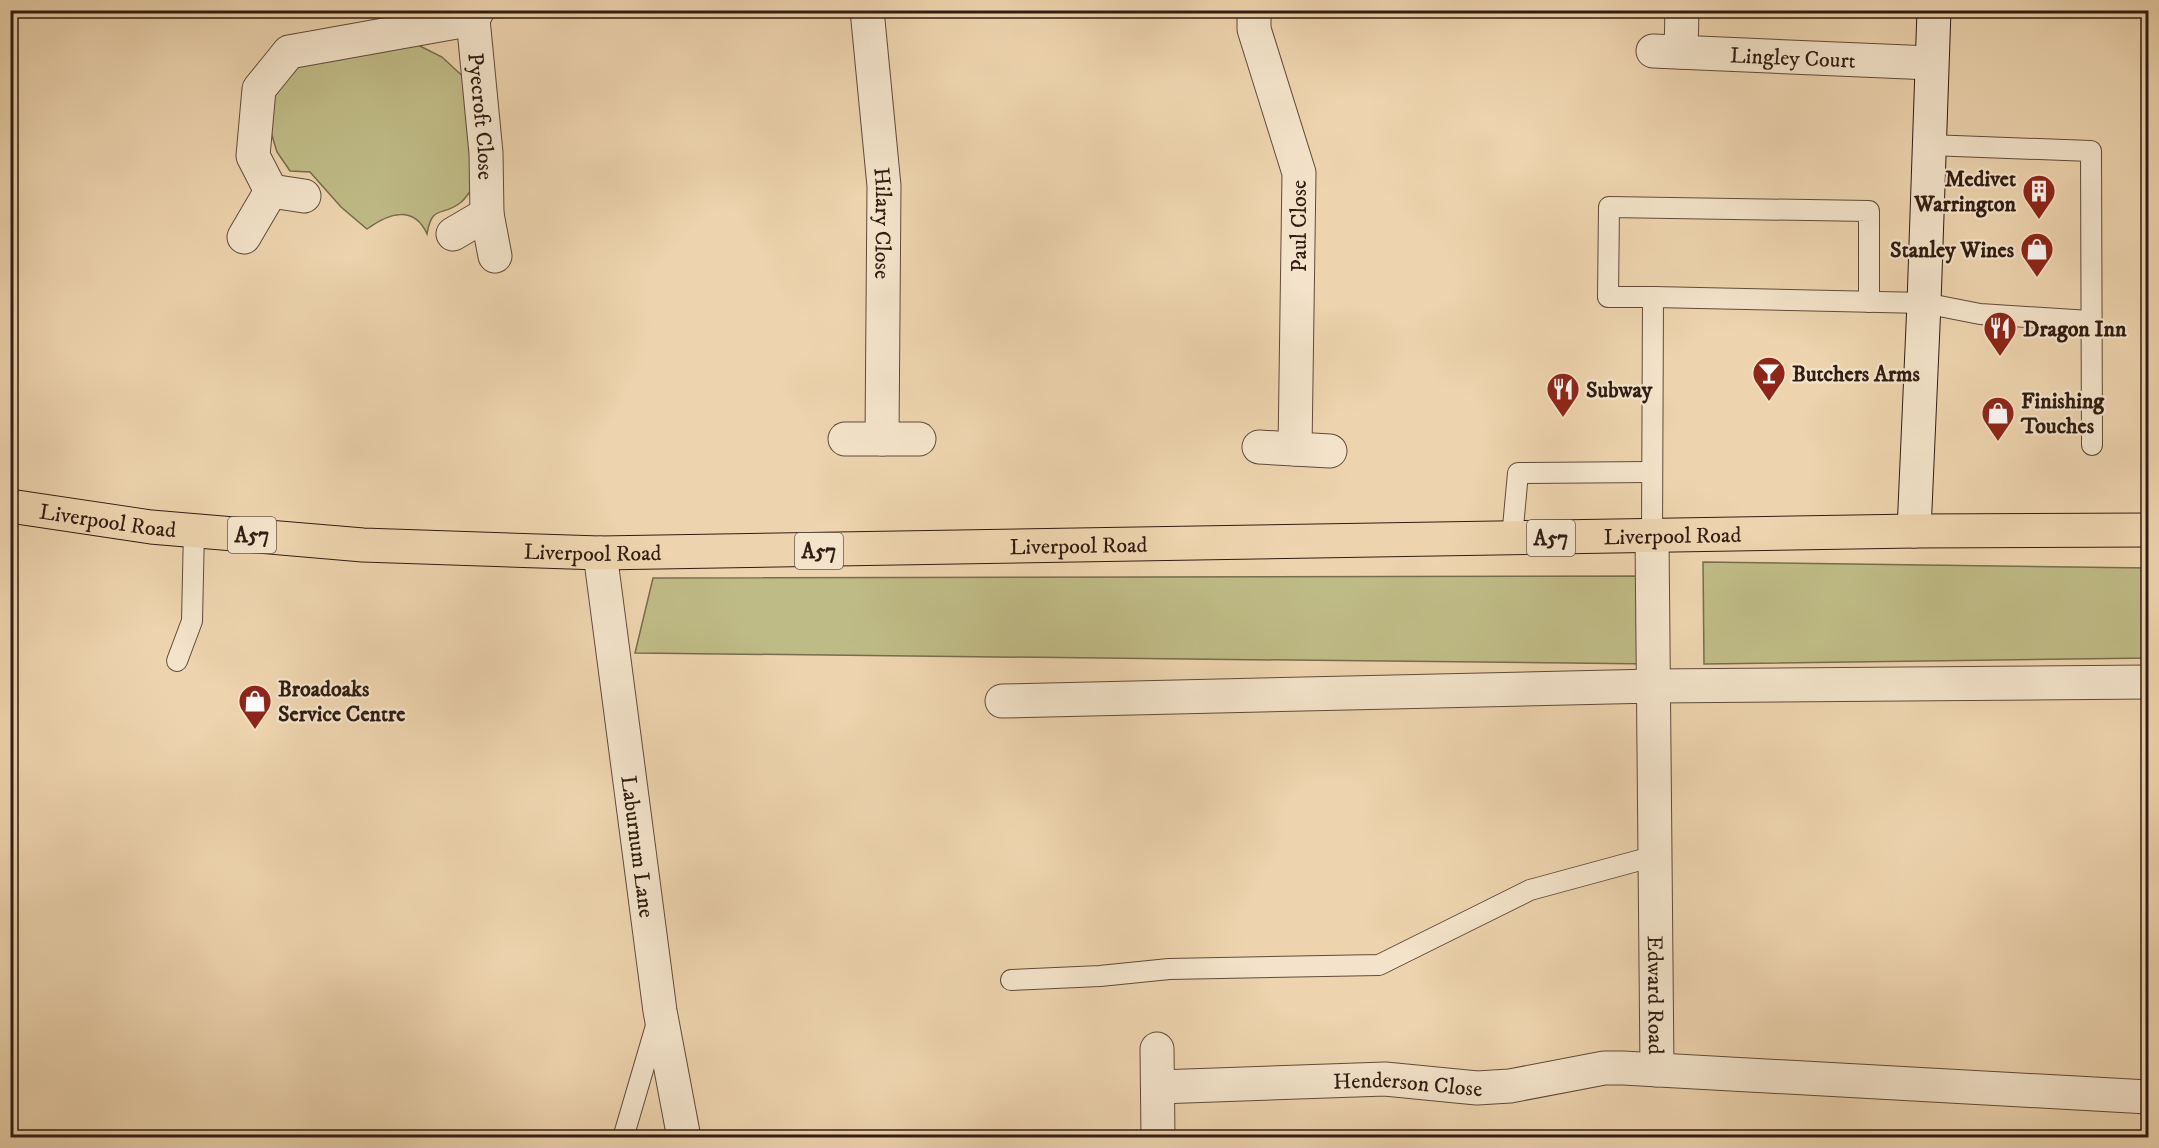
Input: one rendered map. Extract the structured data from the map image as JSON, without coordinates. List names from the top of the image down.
{
  "streets": {
    "highway": ["Liverpool Road", "A57"],
    "street": [
      "Lingley Court",
      "Pyecroft Close",
      "Hilary Close",
      "Paul Close",
      "Laburnum Lane",
      "Edward Road",
      "Henderson Close"
    ]
  },
  "crossings": [
    ["Liverpool Road", "Laburnum Lane"],
    ["Liverpool Road", "Edward Road"],
    ["Edward Road", "Henderson Close"]
  ],
  "places": {
    "building": ["Medivet Warrington"],
    "shop": ["Stanley Wines", "Finishing Touches", "Broadoaks Service Centre"],
    "restaurant": ["Dragon Inn", "Subway"],
    "bar": ["Butchers Arms"]
  }
}
